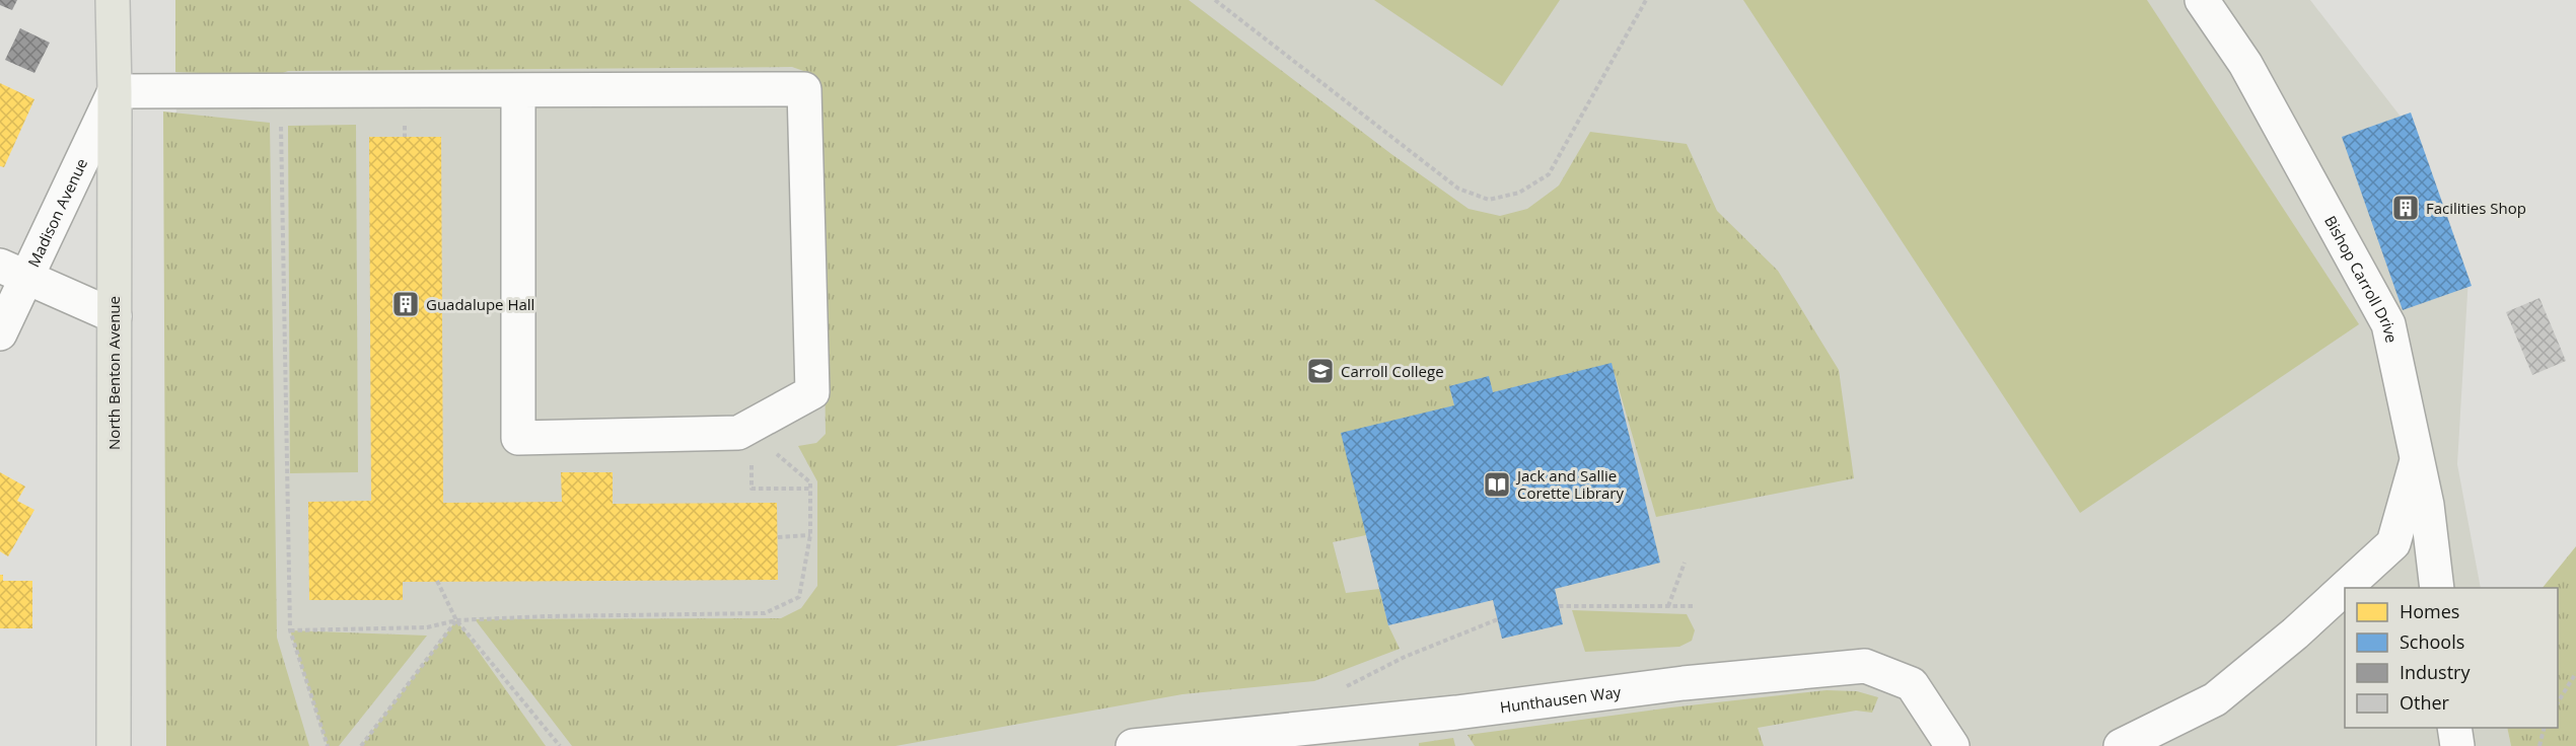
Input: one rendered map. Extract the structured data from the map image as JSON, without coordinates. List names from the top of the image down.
{
  "streets": {
    "main road": ["North Benton Avenue"],
    "street": ["Madison Avenue", "Bishop Carroll Drive", "Hunthausen Way"]
  },
  "crossings": [
    ["Madison Avenue", "North Benton Avenue"]
  ],
  "places": {
    "building": ["Facilities Shop", "Guadalupe Hall"],
    "school or university": ["Carroll College"],
    "library": ["Jack and Sallie Corette Library"]
  },
  "legend": [
    "Homes",
    "Schools",
    "Industry",
    "Other"
  ]
}
